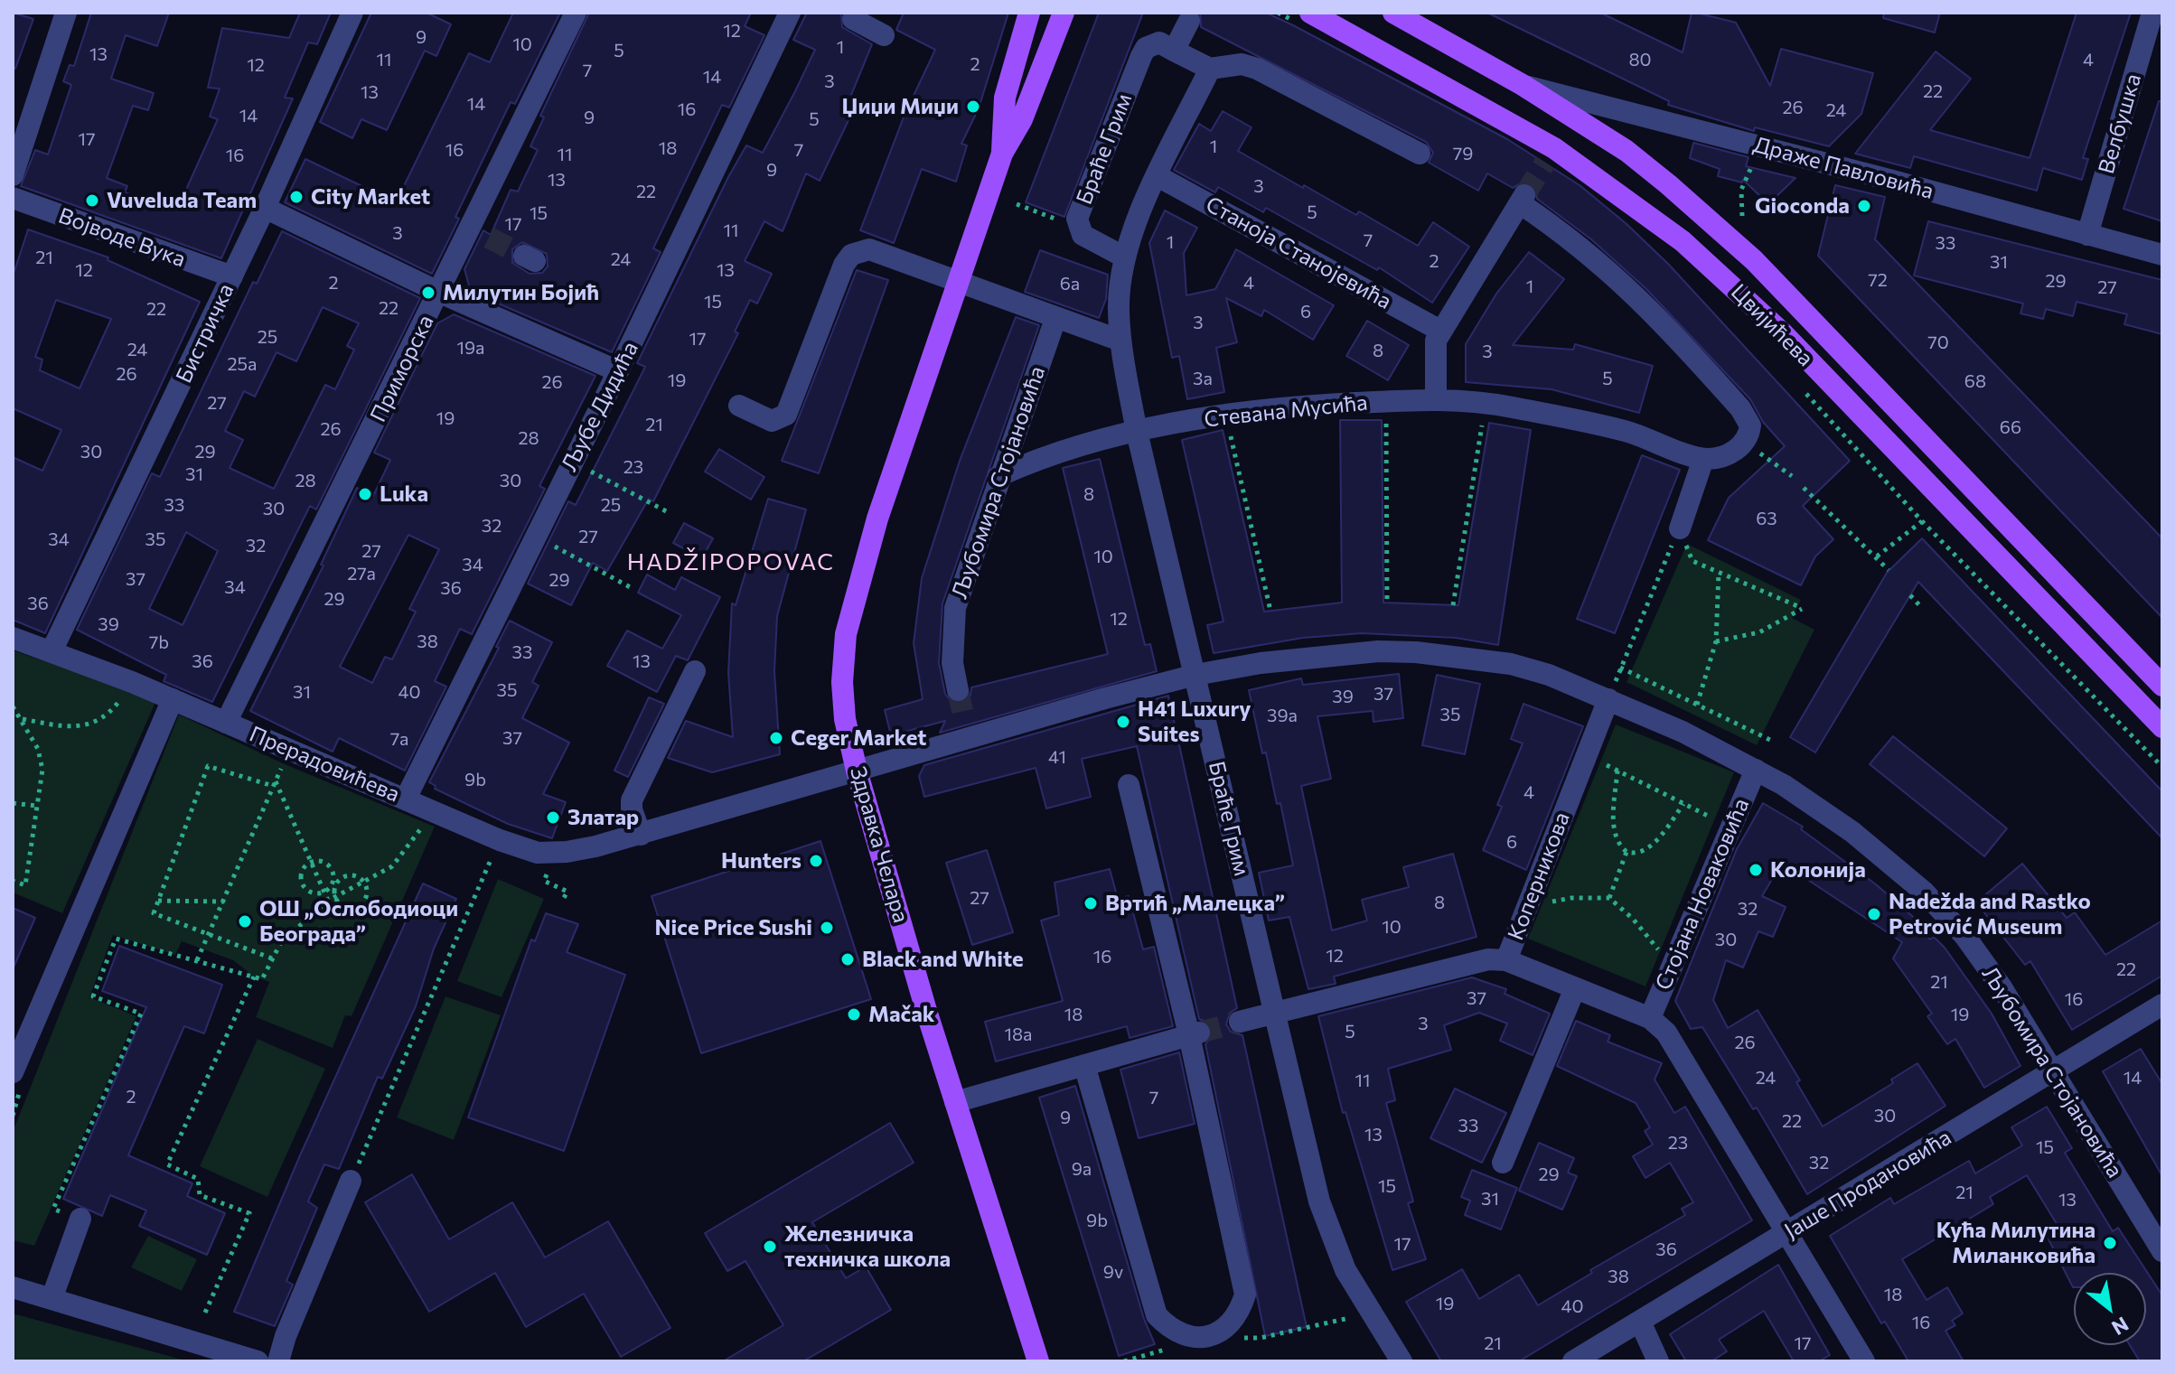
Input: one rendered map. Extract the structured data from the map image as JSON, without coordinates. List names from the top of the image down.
{
  "streets": {
    "main road": ["Цвијићева", "Здравка Челара"],
    "street": [
      "Велбушка",
      "Браће Грим",
      "Драже Павловића",
      "Војводе Вука",
      "Станоја Станојевића",
      "Бистричка",
      "Приморска",
      "Љубе Дидића",
      "Стевана Мусића",
      "Љубомира Стојановића",
      "Прерадовићева",
      "Коперникова",
      "Стојана Новаковића",
      "Јаше Продановића"
    ]
  },
  "crossings": [
    ["Велбушка", "Драже Павловића"],
    ["Браће Грим", "Станоја Станојевића"],
    ["Браће Грим", "Стевана Мусића"],
    ["Браће Грим", "Љубомира Стојановића"],
    ["Браће Грим", "Коперникова"],
    ["Драже Павловића", "Цвијићева"],
    ["Војводе Вука", "Бистричка"],
    ["Бистричка", "Прерадовићева"],
    ["Приморска", "Прерадовићева"],
    ["Љубе Дидића", "Прерадовићева"],
    ["Стевана Мусића", "Љубомира Стојановића"],
    ["Љубомира Стојановића", "Прерадовићева"],
    ["Љубомира Стојановића", "Здравка Челара"],
    ["Љубомира Стојановића", "Коперникова"],
    ["Љубомира Стојановића", "Стојана Новаковића"],
    ["Љубомира Стојановића", "Јаше Продановића"],
    ["Прерадовићева", "Здравка Челара"],
    ["Коперникова", "Стојана Новаковића"],
    ["Стојана Новаковића", "Јаше Продановића"]
  ],
  "districts": ["HADŽIPOPOVAC"],
  "places": [
    "Џиџи Миџи",
    "City Market",
    "Vuveluda Team",
    "Gioconda",
    "Милутин Бојић",
    "Luka",
    "H41 Luxury Suites",
    "Ceger Market",
    "Златар",
    "Hunters",
    "Колонија",
    "Вртић „Малецка”",
    "Nadežda and Rastko Petrović Museum",
    "ОШ „Ослободиоци Београда”",
    "Nice Price Sushi",
    "Black and White",
    "Mačak",
    "Кућа Милутина Миланковића",
    "Железничка техничка школа"
  ],
  "house_numbers": [
    "12",
    "9",
    "10",
    "1",
    "5",
    "13",
    "11",
    "80",
    "4",
    "2",
    "12",
    "7",
    "14",
    "3",
    "22",
    "13",
    "14",
    "26",
    "16",
    "24",
    "14",
    "9",
    "5",
    "17",
    "1",
    "18",
    "16",
    "7",
    "79",
    "11",
    "16",
    "9",
    "13",
    "3",
    "22",
    "5",
    "15",
    "17",
    "11",
    "3",
    "7",
    "1",
    "33",
    "21",
    "24",
    "2",
    "31",
    "12",
    "13",
    "72",
    "29",
    "2",
    "4",
    "6a",
    "1",
    "27",
    "15",
    "22",
    "22",
    "6",
    "3",
    "25",
    "17",
    "70",
    "19a",
    "24",
    "8",
    "3",
    "25a",
    "26",
    "3a",
    "5",
    "19",
    "68",
    "26",
    "27",
    "19",
    "21",
    "66",
    "26",
    "28",
    "30",
    "29",
    "23",
    "31",
    "28",
    "30",
    "8",
    "33",
    "25",
    "30",
    "63",
    "32",
    "27",
    "34",
    "35",
    "32",
    "27",
    "10",
    "34",
    "27a",
    "37",
    "29",
    "34",
    "36",
    "29",
    "36",
    "12",
    "39",
    "38",
    "7b",
    "33",
    "36",
    "13",
    "35",
    "31",
    "40",
    "37",
    "39",
    "35",
    "39a",
    "37",
    "7a",
    "41",
    "9b",
    "4",
    "6",
    "27",
    "8",
    "32",
    "10",
    "30",
    "12",
    "16",
    "22",
    "21",
    "37",
    "16",
    "18",
    "19",
    "3",
    "5",
    "18a",
    "26",
    "24",
    "14",
    "11",
    "2",
    "7",
    "30",
    "9",
    "22",
    "33",
    "13",
    "23",
    "15",
    "32",
    "9a",
    "29",
    "15",
    "21",
    "31",
    "13",
    "9b",
    "17",
    "36",
    "9v",
    "38",
    "18",
    "19",
    "40",
    "16",
    "21",
    "17"
  ],
  "north": "bottom right"
}
